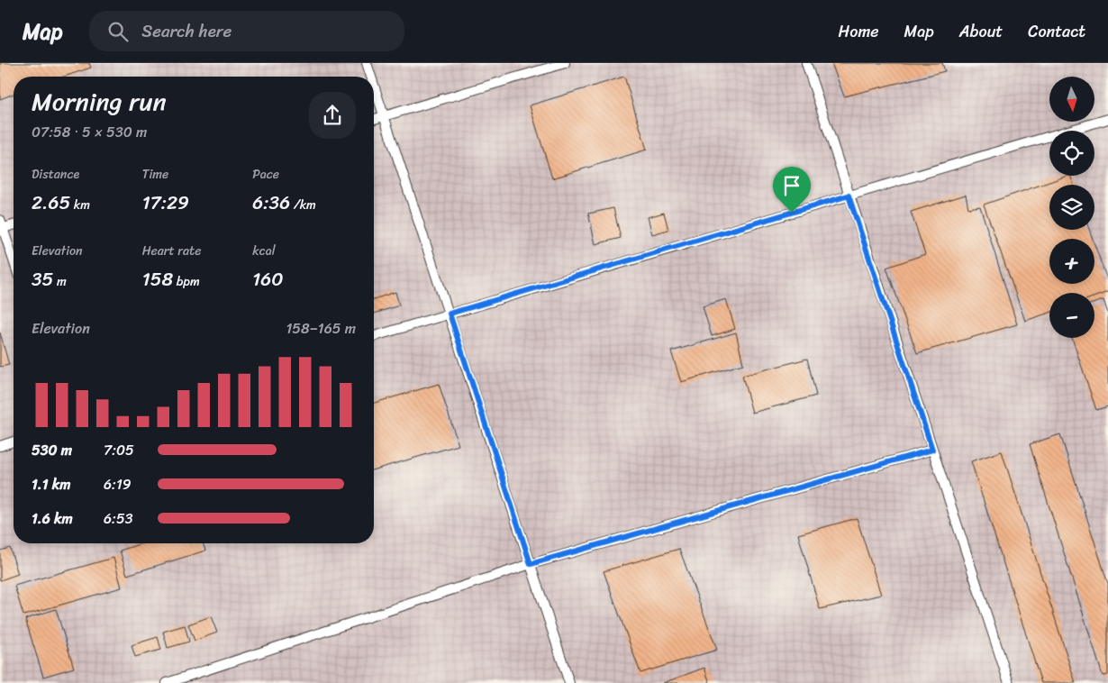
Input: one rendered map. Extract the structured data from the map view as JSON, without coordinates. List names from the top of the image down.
{
  "north": "bottom",
  "page": {
    "header": "Map",
    "search": "Search here",
    "nav": [
      "Home",
      "Map",
      "About",
      "Contact"
    ],
    "map_buttons": ["+", "−"],
    "heading": ["Morning run", "07:58 · 5 × 530 m"],
    "stats": [
      ["Distance", "2.65 km"],
      ["Time", "17:29"],
      ["Pace", "6:36 /km"],
      ["Elevation", "35 m"],
      ["Heart rate", "158 bpm"],
      ["kcal", "160"]
    ],
    "chart": ["Elevation", "158–165 m"],
    "list": [
      {
        "name": "530 m",
        "note": "7:05"
      },
      {
        "name": "1.1 km",
        "note": "6:19"
      },
      {
        "name": "1.6 km",
        "note": "6:53"
      }
    ]
  }
}
